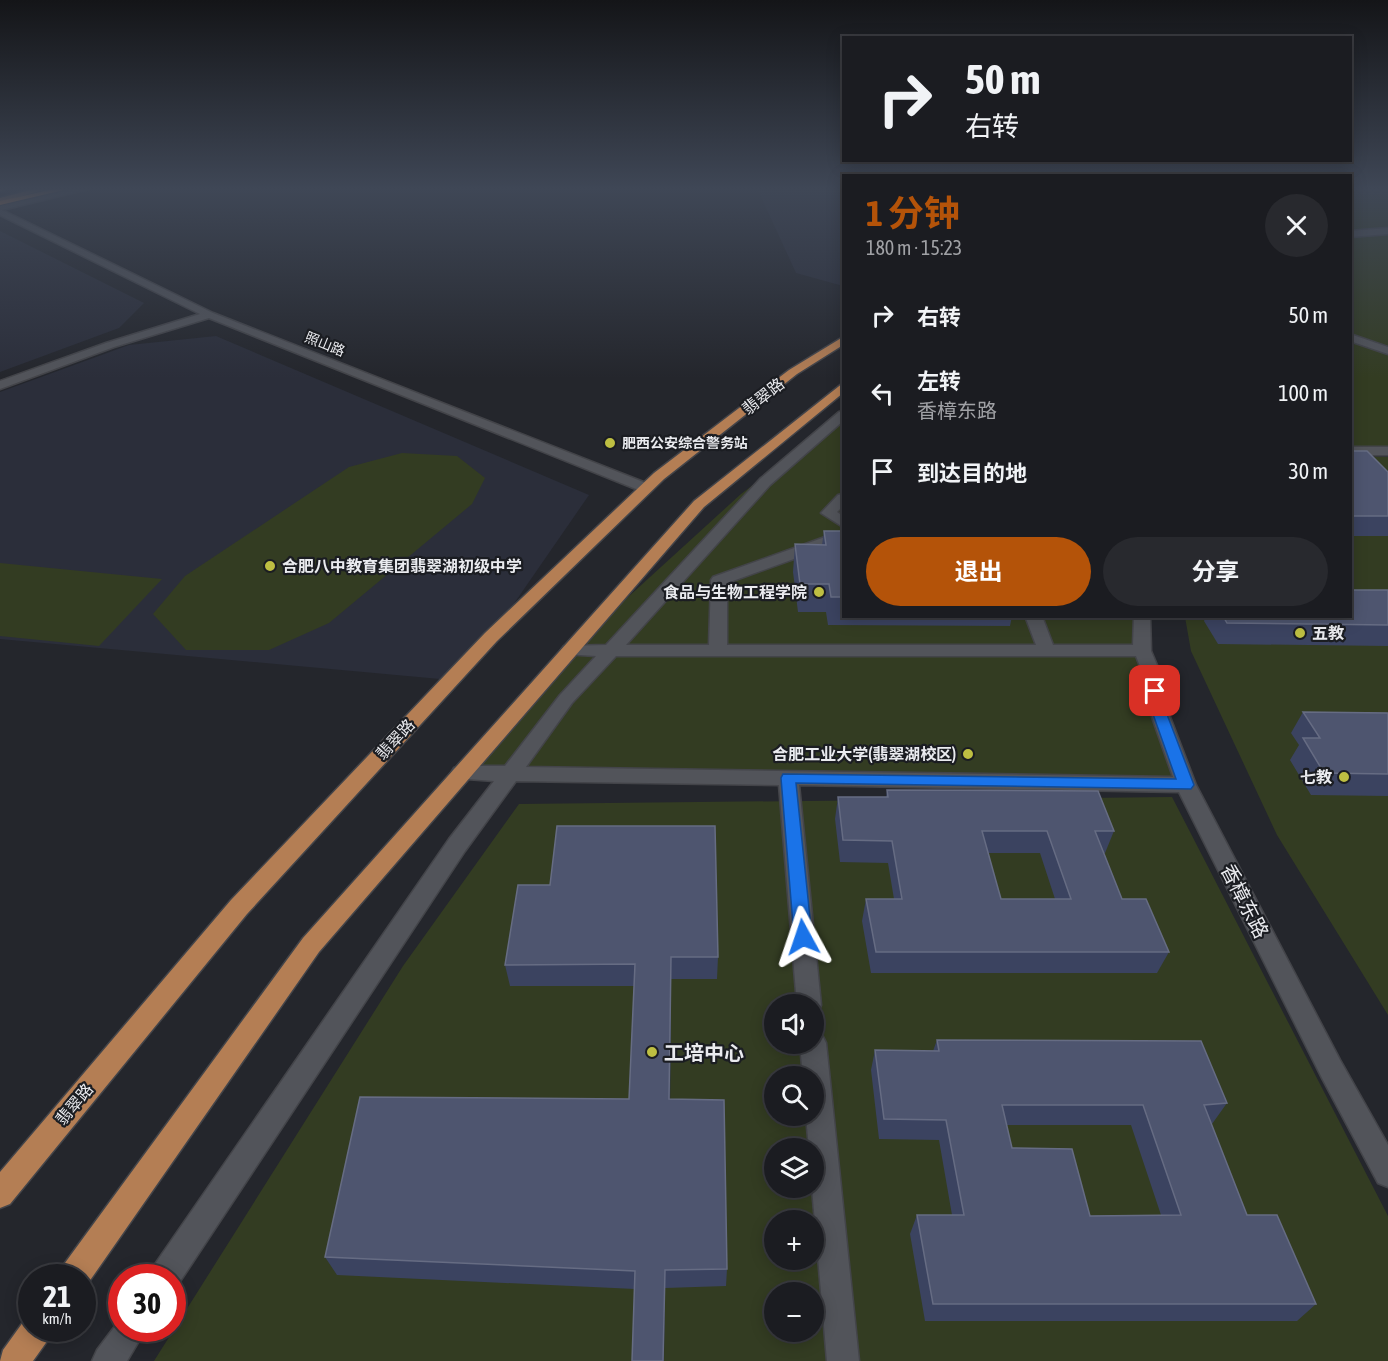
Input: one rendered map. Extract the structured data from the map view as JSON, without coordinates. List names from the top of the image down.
{
  "streets": {
    "main road": ["翡翠路"],
    "street": ["照山路", "香樟东路"]
  },
  "crossings": [
    ["照山路", "翡翠路"]
  ],
  "places": [
    "肥西公安综合警务站",
    "合肥八中教育集团翡翠湖初级中学",
    "食品与生物工程学院",
    "五教",
    "合肥工业大学(翡翠湖校区)",
    "七教",
    "工培中心"
  ],
  "page": {
    "turn": ["50 m", "右转"],
    "heading": ["1 分钟", "180 m · 15:23"],
    "list": [
      {
        "name": "右转",
        "value": "50 m"
      },
      {
        "name": "左转",
        "note": "香樟东路",
        "value": "100 m"
      },
      {
        "name": "到达目的地",
        "value": "30 m"
      }
    ],
    "buttons": ["退出", "分享"],
    "map_buttons": ["+", "−"],
    "speed": "21 km/h",
    "limit": "30"
  }
}
